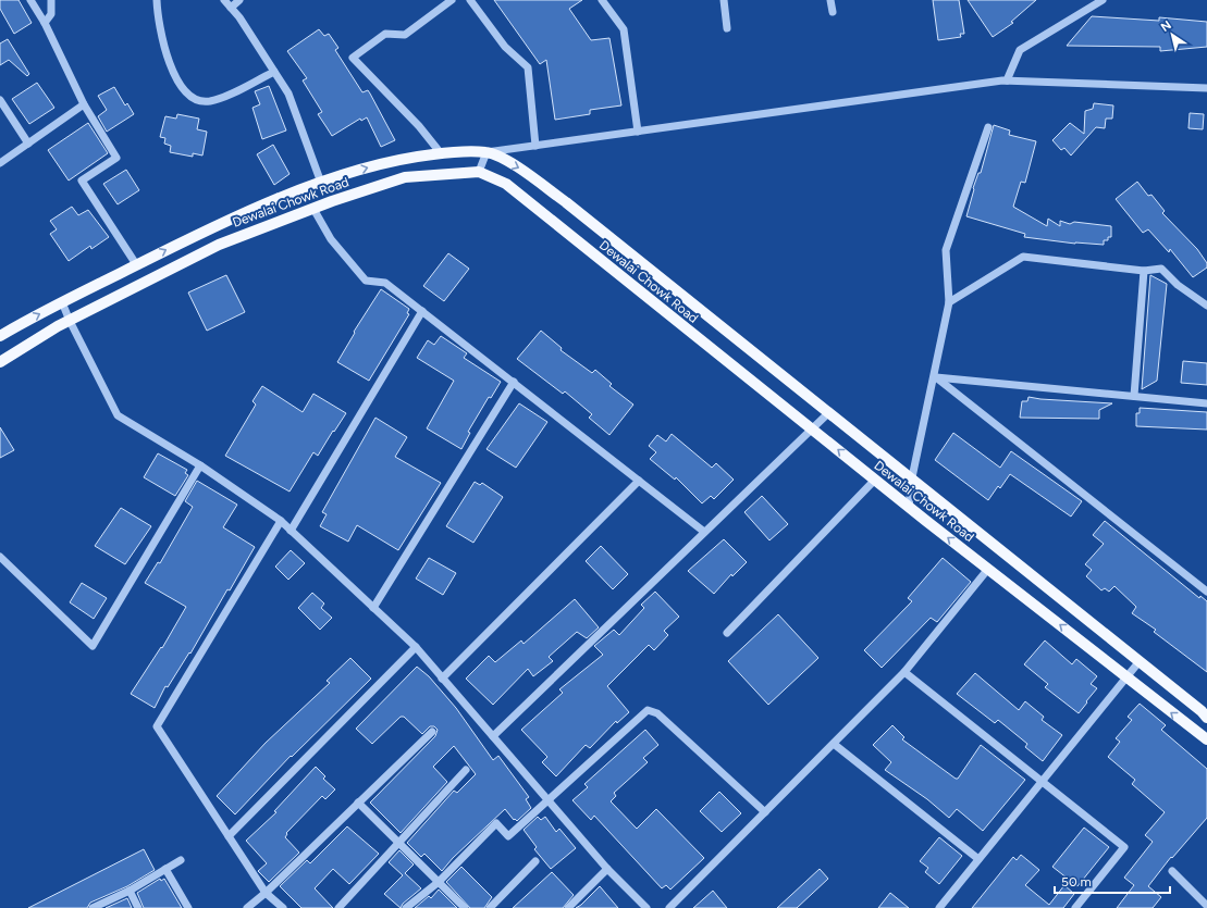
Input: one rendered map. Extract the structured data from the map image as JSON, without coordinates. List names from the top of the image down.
{
  "streets": {
    "main road": ["Dewalai Chowk Road"]
  },
  "scale_bar": "50 m",
  "north": "top left"
}
